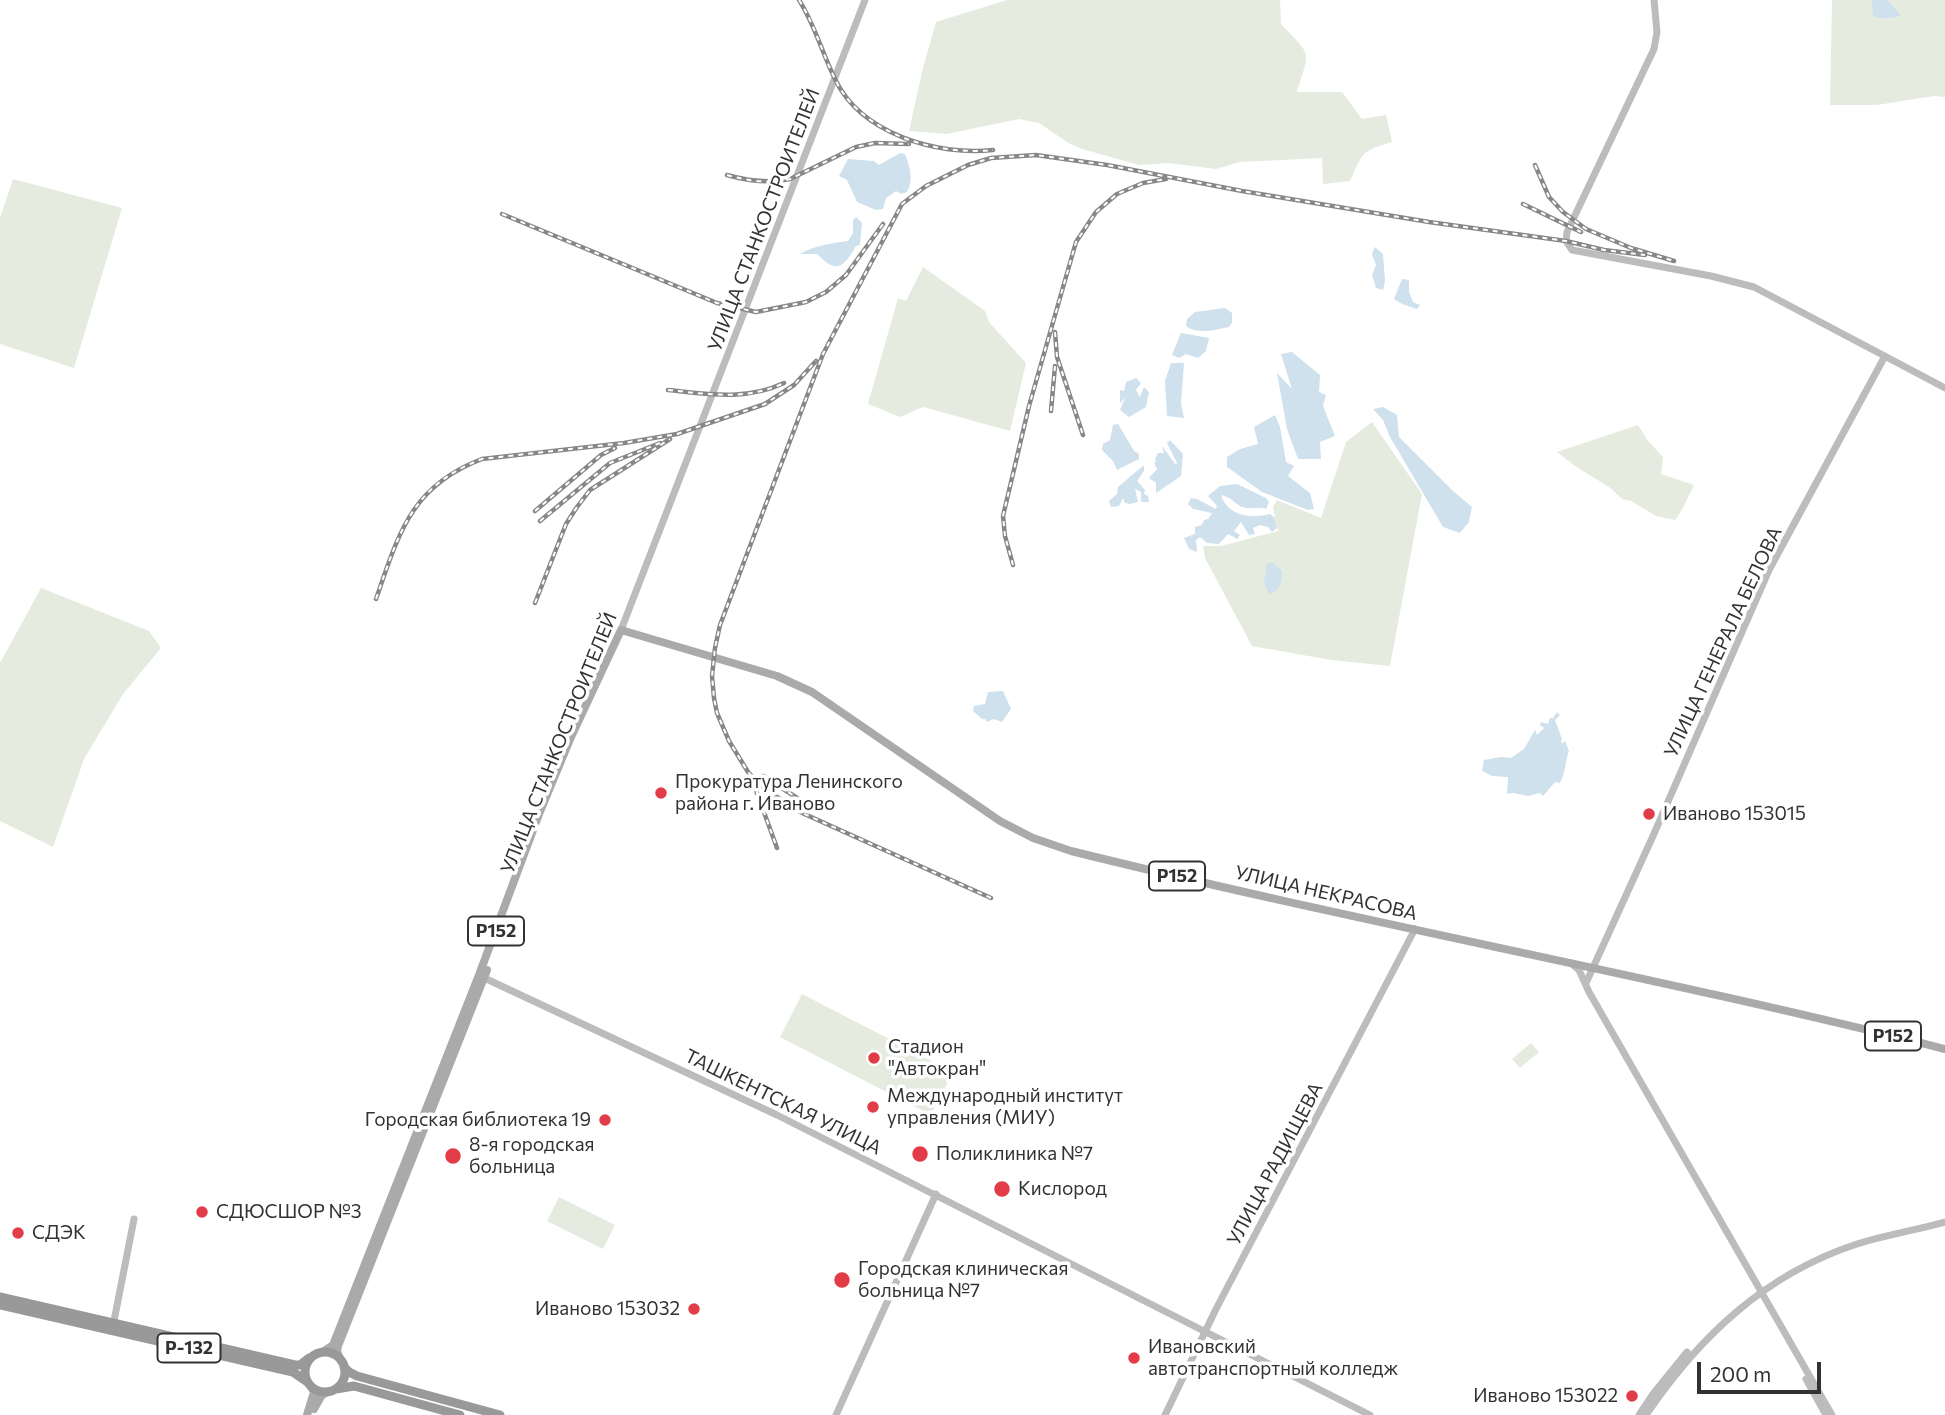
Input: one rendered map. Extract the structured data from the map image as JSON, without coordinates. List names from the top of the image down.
{
  "streets": {
    "highway": ["Р-132"],
    "main road": [
      "УЛИЦА СТАНКОСТРОИТЕЛЕЙ",
      "УЛИЦА ГЕНЕРАЛА БЕЛОВА",
      "Р152",
      "УЛИЦА НЕКРАСОВА",
      "ТАШКЕНТСКАЯ УЛИЦА",
      "УЛИЦА РАДИЩЕВА"
    ]
  },
  "crossings": [
    ["УЛИЦА СТАНКОСТРОИТЕЛЕЙ", "УЛИЦА НЕКРАСОВА"],
    ["УЛИЦА СТАНКОСТРОИТЕЛЕЙ", "ТАШКЕНТСКАЯ УЛИЦА"],
    ["УЛИЦА СТАНКОСТРОИТЕЛЕЙ", "Р-132"],
    ["УЛИЦА ГЕНЕРАЛА БЕЛОВА", "УЛИЦА НЕКРАСОВА"],
    ["УЛИЦА НЕКРАСОВА", "УЛИЦА РАДИЩЕВА"],
    ["ТАШКЕНТСКАЯ УЛИЦА", "УЛИЦА РАДИЩЕВА"]
  ],
  "places": [
    "Прокуратура Ленинского района г. Иваново",
    "Иваново 153015",
    "Стадион \"Автокран\"",
    "Международный институт управления (МИУ)",
    "Городская библиотека 19",
    "Поликлиника №7",
    "8-я городская больница",
    "Кислород",
    "СДЮСШОР №3",
    "СДЭК",
    "Городская клиническая больница №7",
    "Иваново 153032",
    "Ивановский автотранспортный колледж",
    "Иваново 153022"
  ],
  "scale_bar": "200 m"
}
